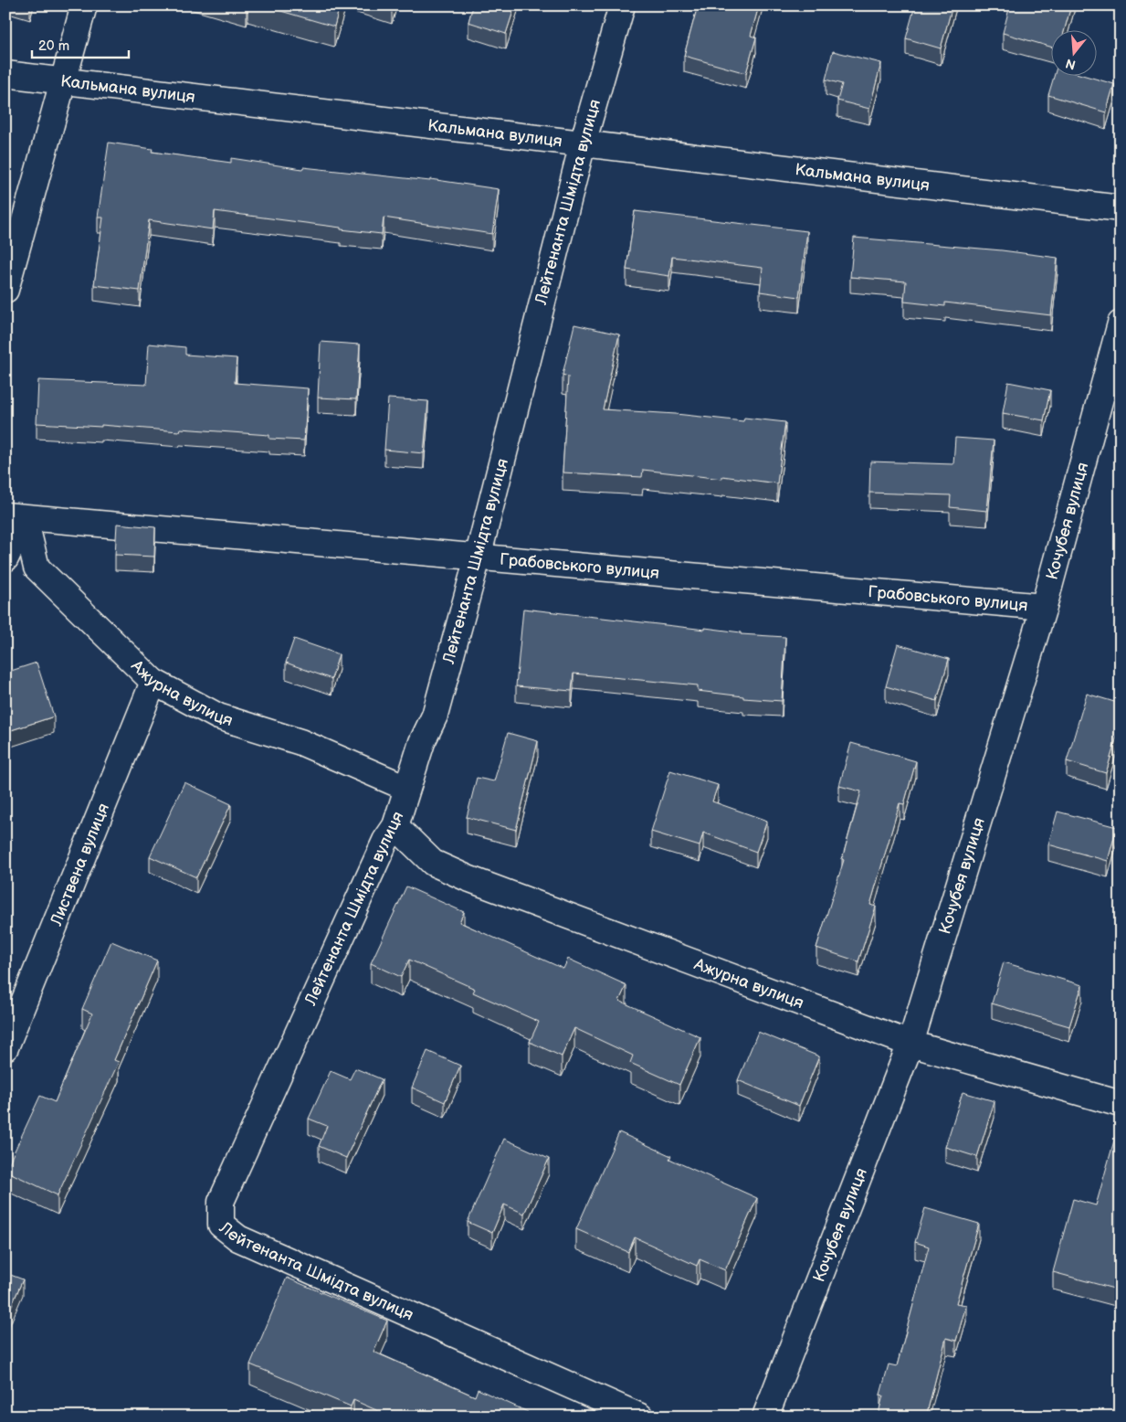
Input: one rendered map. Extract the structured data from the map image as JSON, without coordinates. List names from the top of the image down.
{
  "streets": {
    "street": [
      "Кальмана вулиця",
      "Лейтенанта Шмідта вулиця",
      "Кочубея вулиця",
      "Грабовського вулиця",
      "Ажурна вулиця",
      "Листвена вулиця"
    ]
  },
  "crossings": [
    ["Кальмана вулиця", "Лейтенанта Шмідта вулиця"],
    ["Лейтенанта Шмідта вулиця", "Грабовського вулиця"],
    ["Лейтенанта Шмідта вулиця", "Ажурна вулиця"],
    ["Кочубея вулиця", "Грабовського вулиця"],
    ["Кочубея вулиця", "Ажурна вулиця"],
    ["Грабовського вулиця", "Ажурна вулиця"],
    ["Ажурна вулиця", "Листвена вулиця"]
  ],
  "scale_bar": "20 m",
  "north": "bottom"
}
